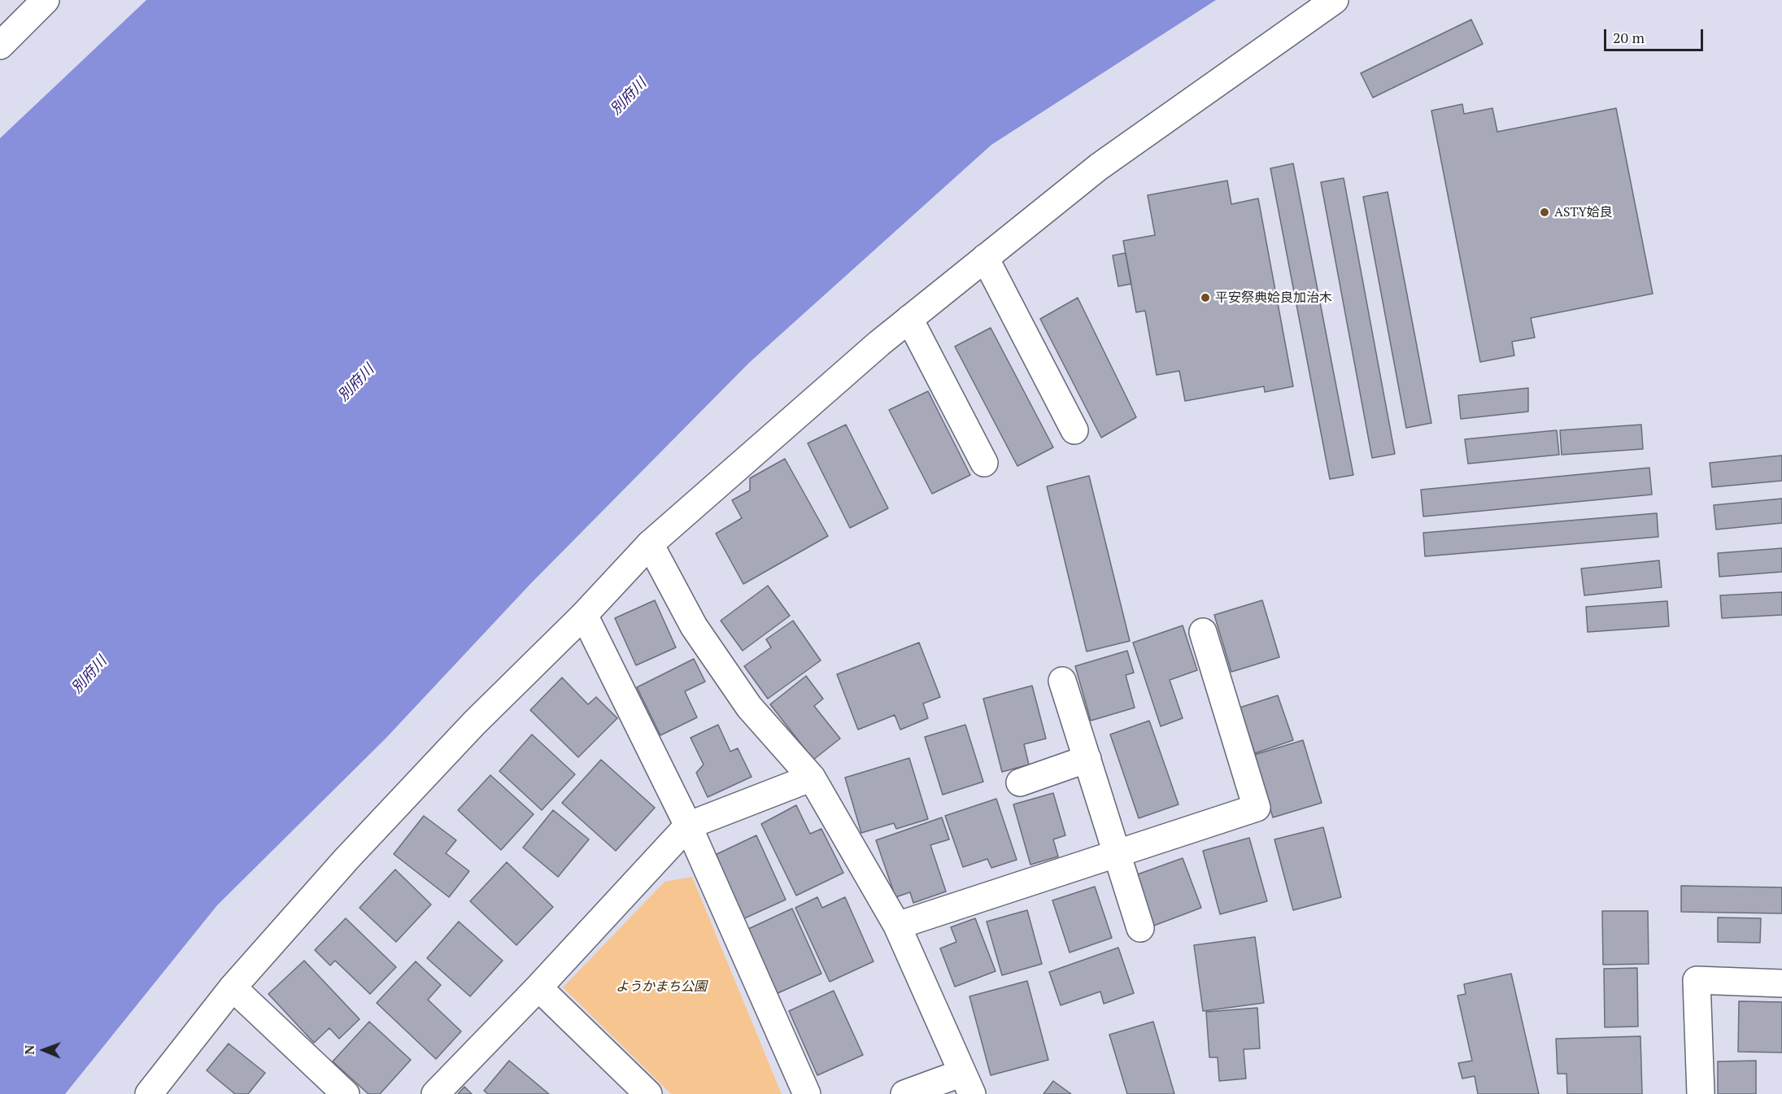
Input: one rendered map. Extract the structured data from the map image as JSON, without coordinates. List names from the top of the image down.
{
  "water": ["別府川"],
  "parks": ["ようかまち公園"],
  "places": ["ASTY姶良", "平安祭典姶良加治木"],
  "scale_bar": "20 m",
  "north": "left"
}
